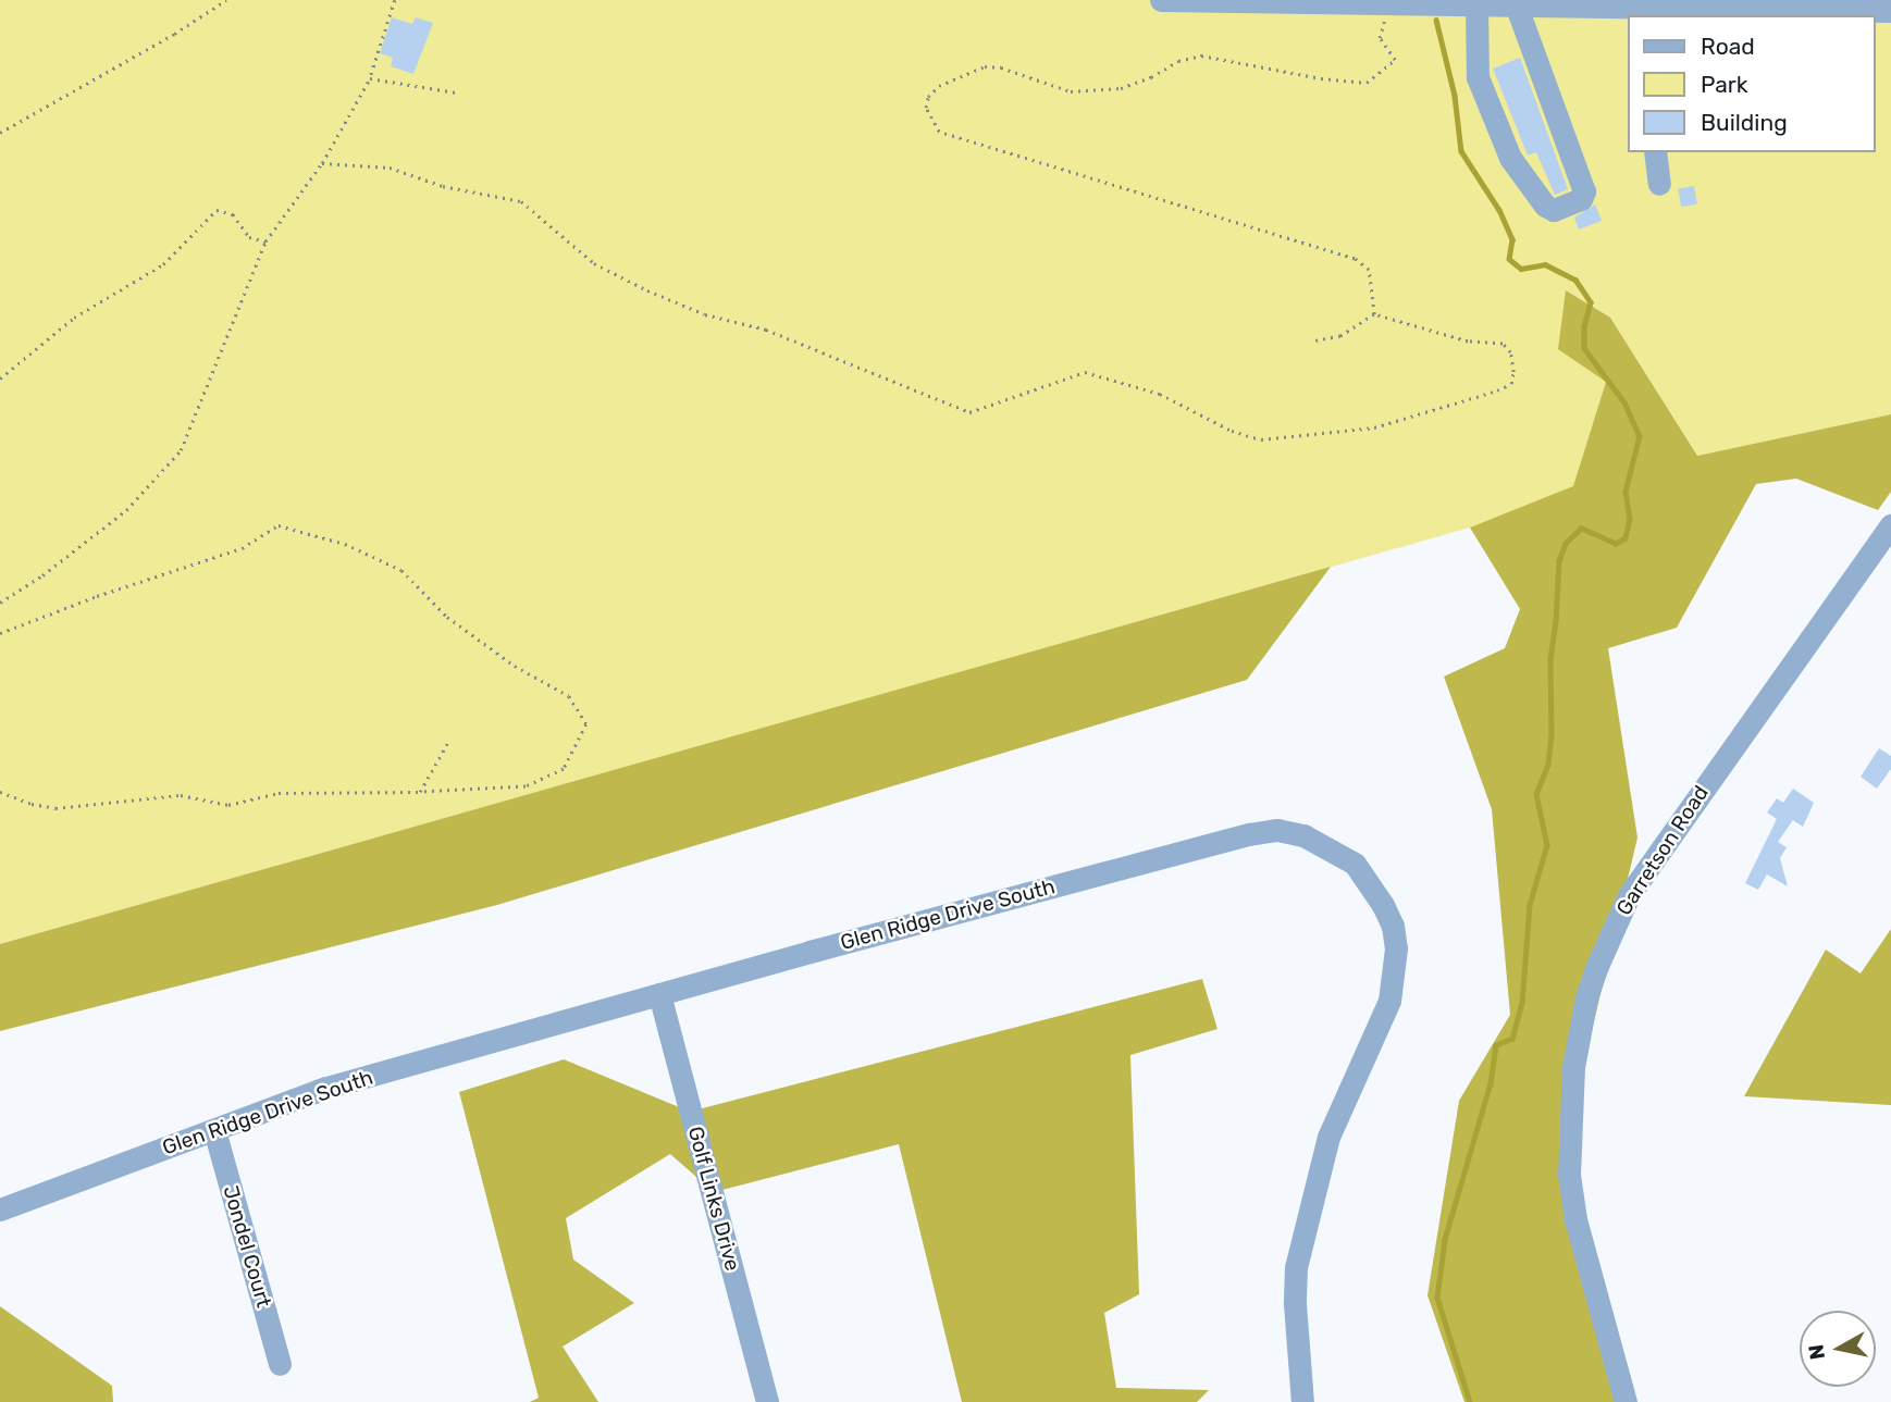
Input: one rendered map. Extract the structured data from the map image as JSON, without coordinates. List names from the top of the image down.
{
  "streets": {
    "street": [
      "Garretson Road",
      "Glen Ridge Drive South",
      "Golf Links Drive",
      "Jondel Court"
    ]
  },
  "crossings": [
    ["Glen Ridge Drive South", "Golf Links Drive"],
    ["Glen Ridge Drive South", "Jondel Court"]
  ],
  "legend": ["Road", "Park", "Building"],
  "north": "left"
}
